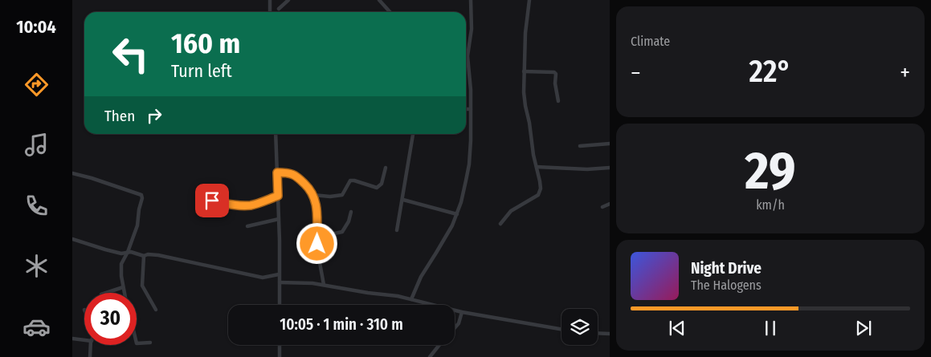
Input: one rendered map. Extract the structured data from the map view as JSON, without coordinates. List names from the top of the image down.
{
  "page": {
    "tabs": "10:04",
    "tile": [
      "Climate",
      ["29", "km/h"]
    ],
    "turn": ["160 m", "Turn left"],
    "heat": ["−", "22°", "+"],
    "then": "Then",
    "song": ["Night Drive", "The Halogens"],
    "limit": "30",
    "trip": "10:05 · 1 min · 310 m"
  }
}
